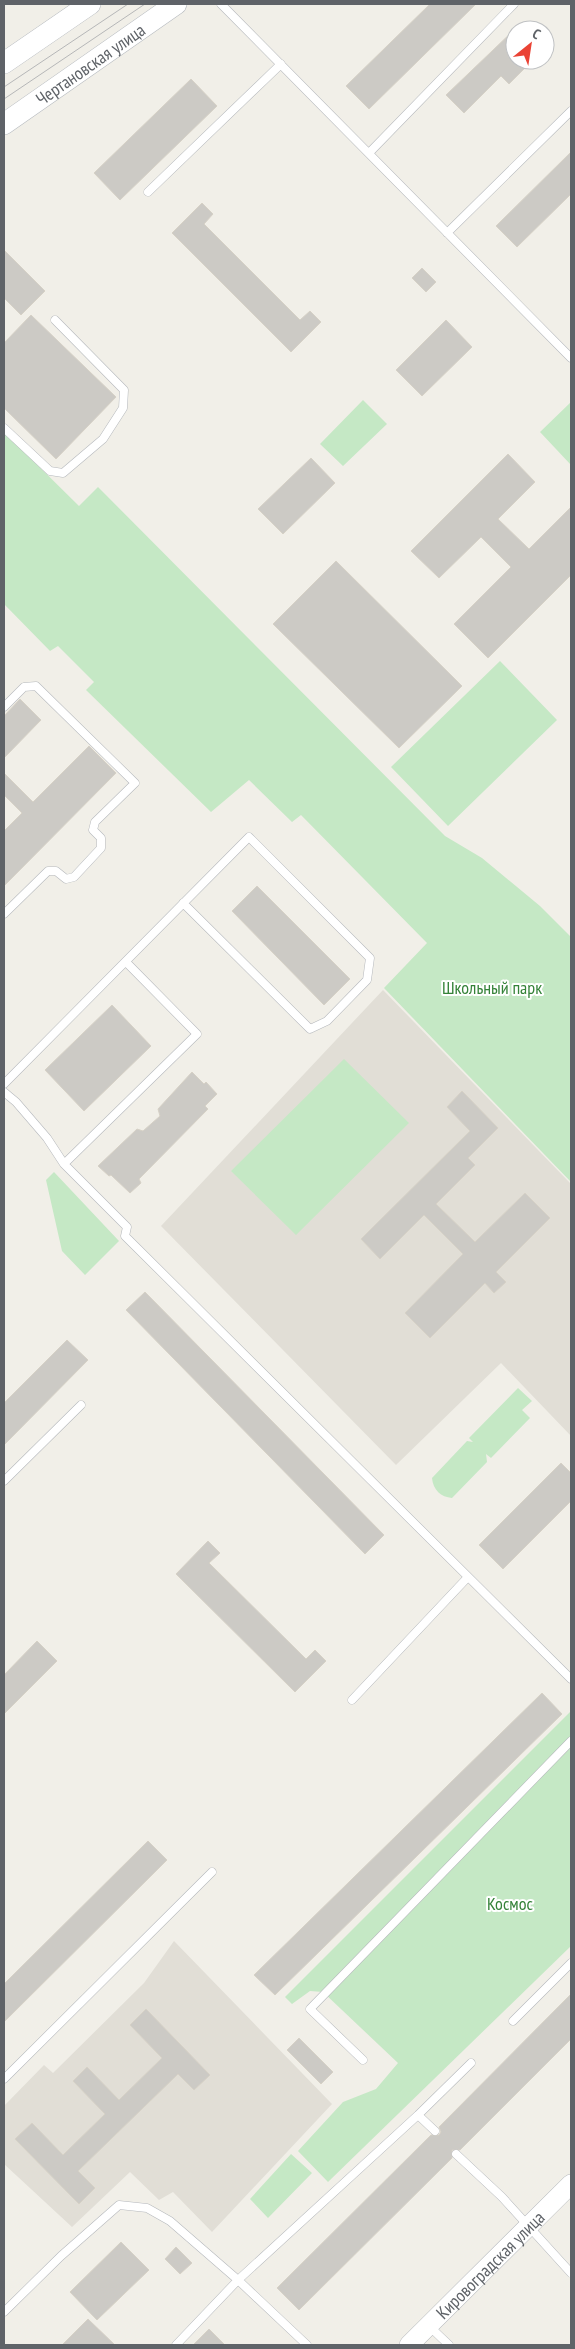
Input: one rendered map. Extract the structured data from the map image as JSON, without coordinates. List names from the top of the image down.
{
  "streets": {
    "main road": ["Чертановская улица"],
    "street": ["Кировоградская улица"]
  },
  "parks": ["Школьный парк", "Космос"],
  "north": "top right"
}
